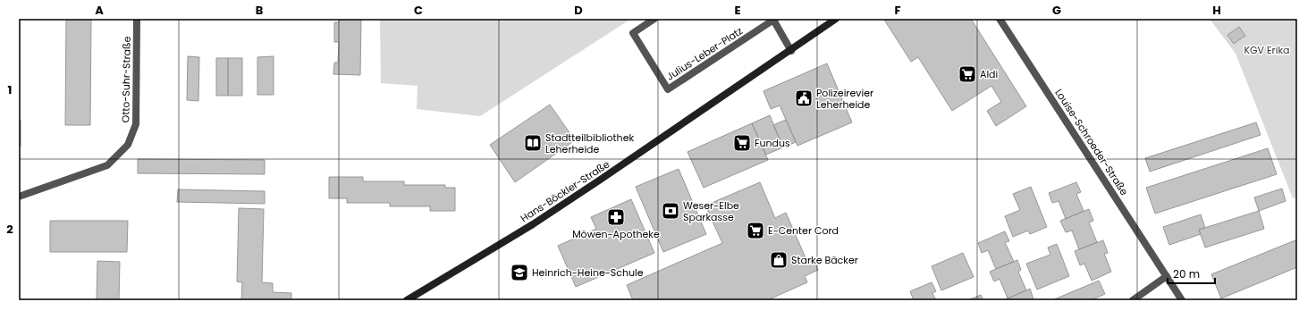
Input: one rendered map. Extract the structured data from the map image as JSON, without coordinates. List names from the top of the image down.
{
  "streets": {
    "street": [
      "Julius-Leber-Platz",
      "Otto-Suhr-Straße",
      "Louise-Schroeder-Straße",
      "Hans-Böckler-Straße"
    ]
  },
  "parks": ["KGV Erika"],
  "places": {
    "supermarket": ["Aldi", "Fundus", "E-Center Cord"],
    "public building": ["Polizeirevier Leherheide"],
    "library": ["Stadtteilbibliothek Leherheide"],
    "bank": ["Weser-Elbe Sparkasse"],
    "pharmacy": ["Möwen-Apotheke"],
    "shop": ["Starke Bäcker"],
    "school or university": ["Heinrich-Heine-Schule"]
  },
  "scale_bar": "20 m",
  "grid": {
    "columns": [
      "A",
      "B",
      "C",
      "D",
      "E",
      "F",
      "G",
      "H"
    ],
    "rows": ["1", "2"]
  }
}
